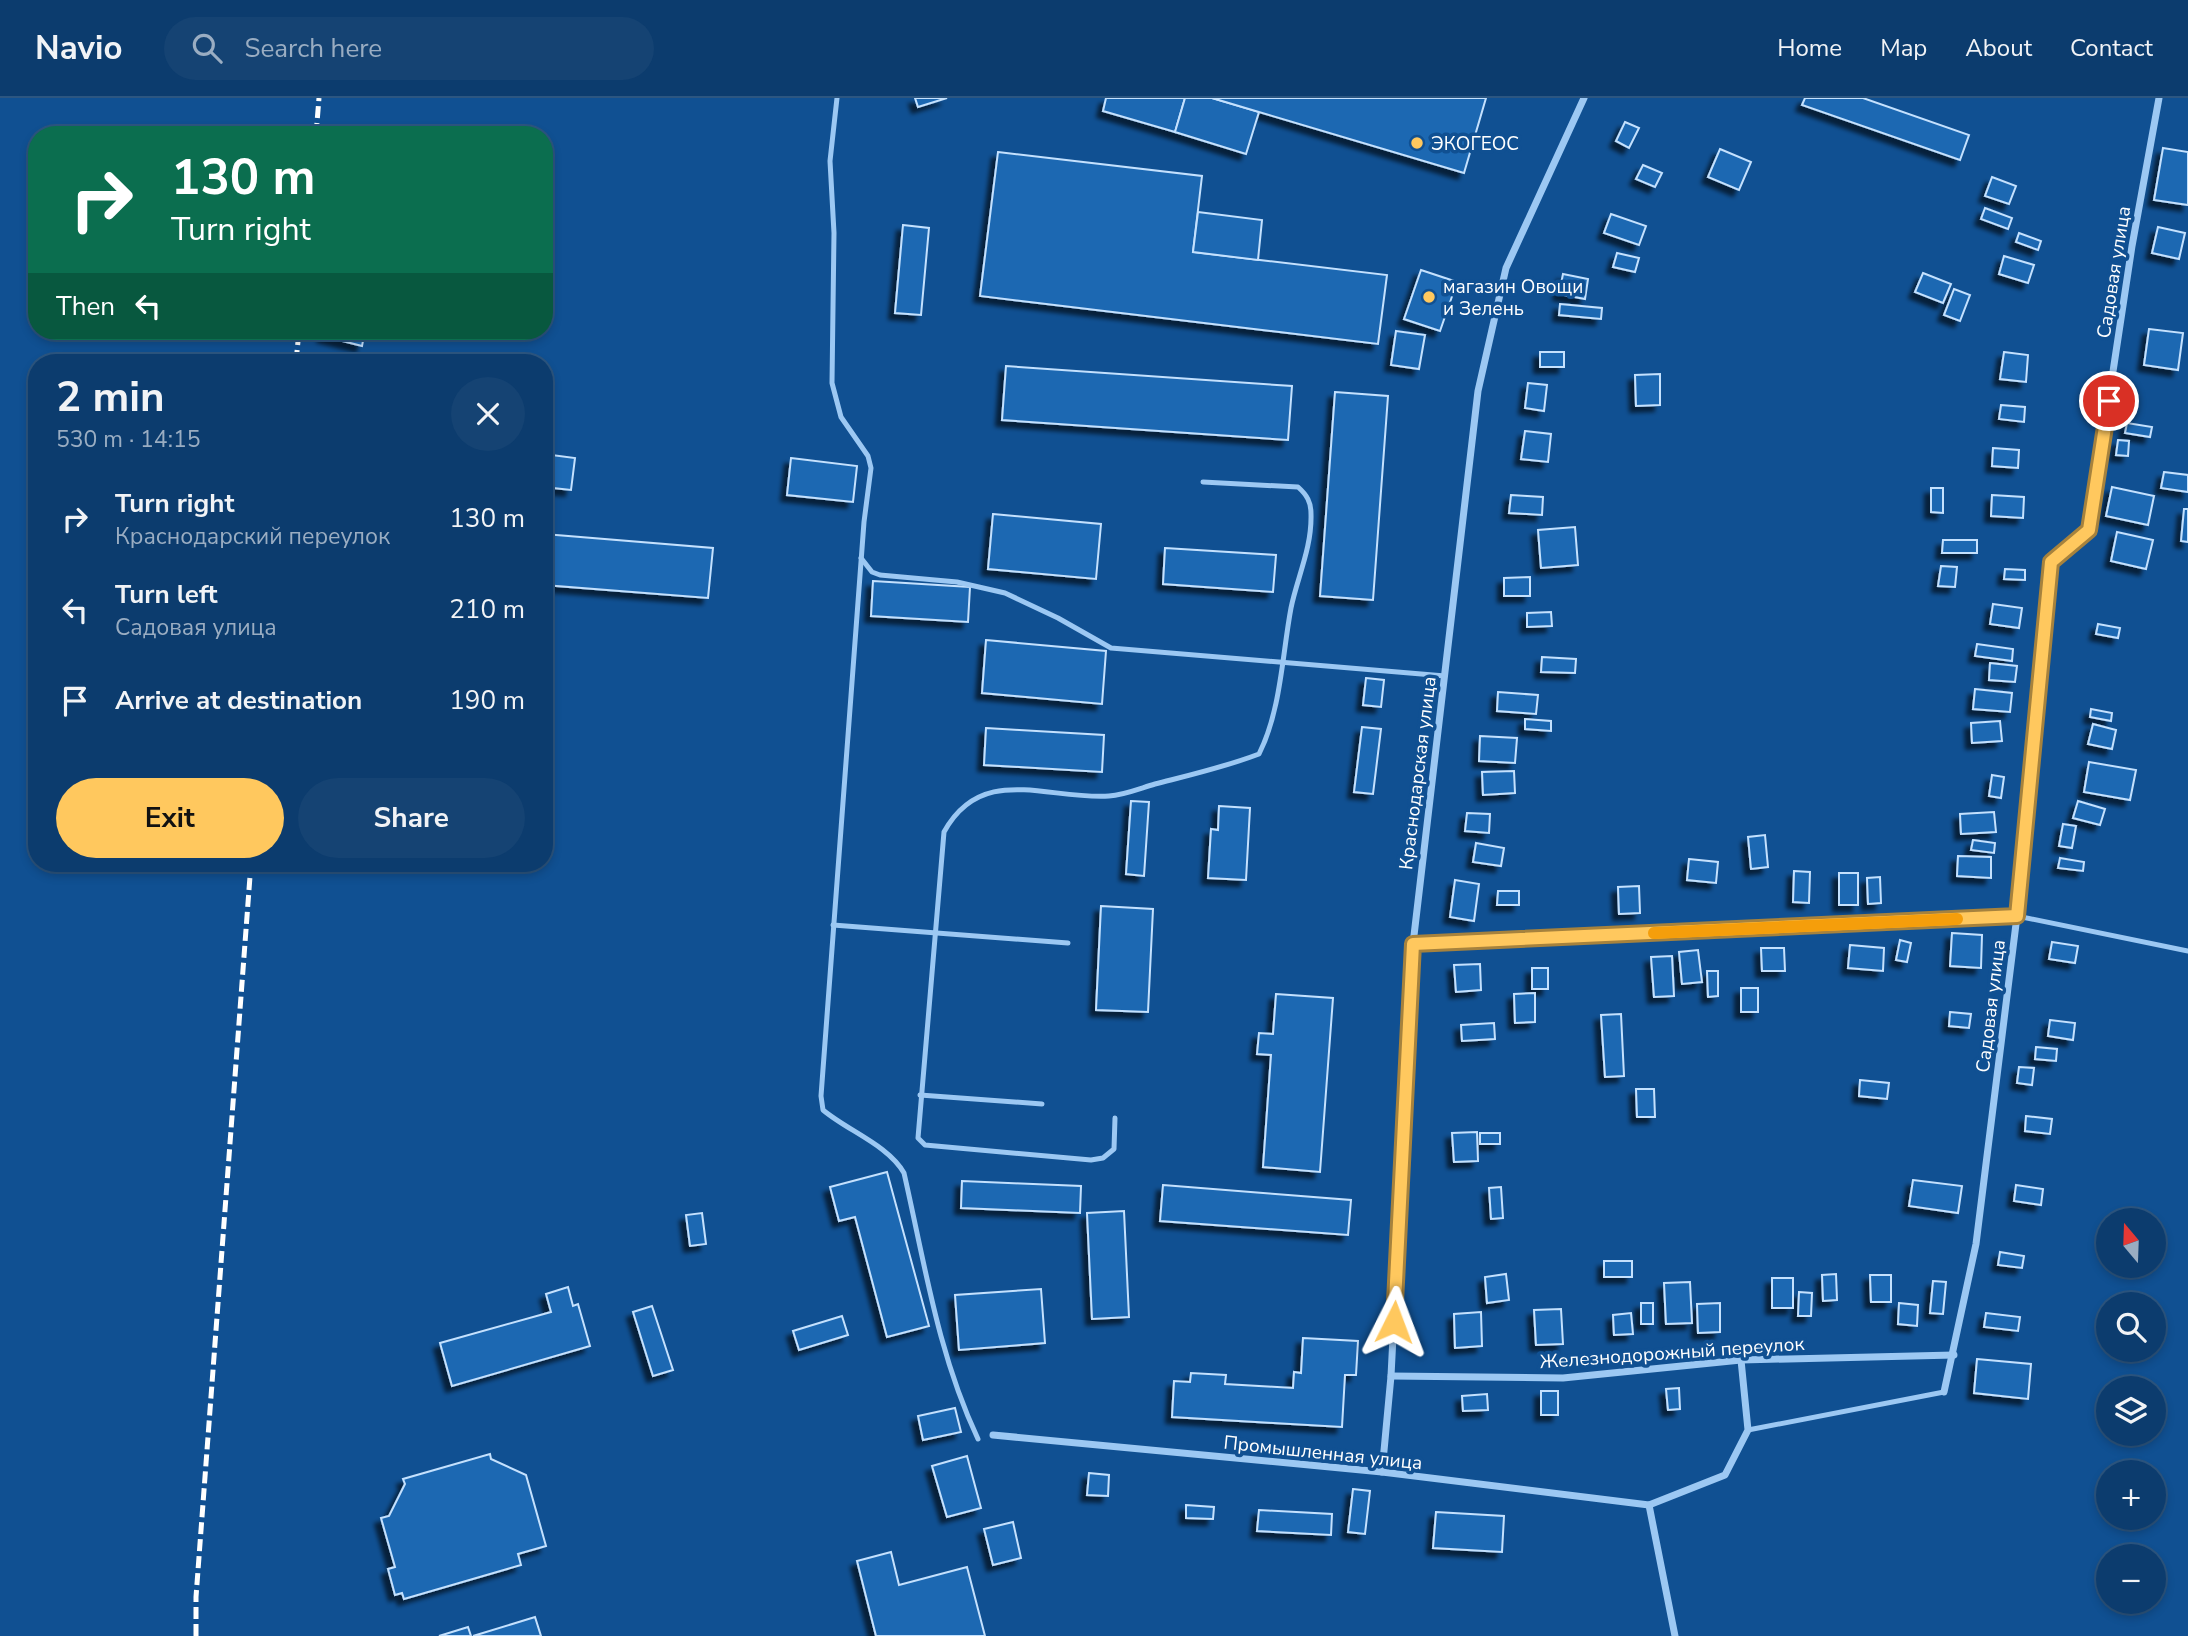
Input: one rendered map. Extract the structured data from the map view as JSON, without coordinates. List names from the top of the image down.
{
  "streets": {
    "street": [
      "Садовая улица",
      "Краснодарская улица",
      "Железнодорожный переулок",
      "Промышленная улица"
    ]
  },
  "crossings": [
    ["Садовая улица", "Железнодорожный переулок"],
    ["Краснодарская улица", "Железнодорожный переулок"],
    ["Краснодарская улица", "Промышленная улица"]
  ],
  "places": ["ЭКОГЕОС", "магазин Овощи и Зелень"],
  "north": "top",
  "page": {
    "header": "Navio",
    "search": "Search here",
    "nav": [
      "Home",
      "Map",
      "About",
      "Contact"
    ],
    "turn": ["130 m", "Turn right"],
    "then": "Then",
    "heading": ["2 min", "530 m · 14:15"],
    "list": [
      {
        "name": "Turn right",
        "note": "Краснодарский переулок",
        "value": "130 m"
      },
      {
        "name": "Turn left",
        "note": "Садовая улица",
        "value": "210 m"
      },
      {
        "name": "Arrive at destination",
        "value": "190 m"
      }
    ],
    "buttons": ["Exit", "Share"],
    "map_buttons": ["+", "−"]
  }
}
